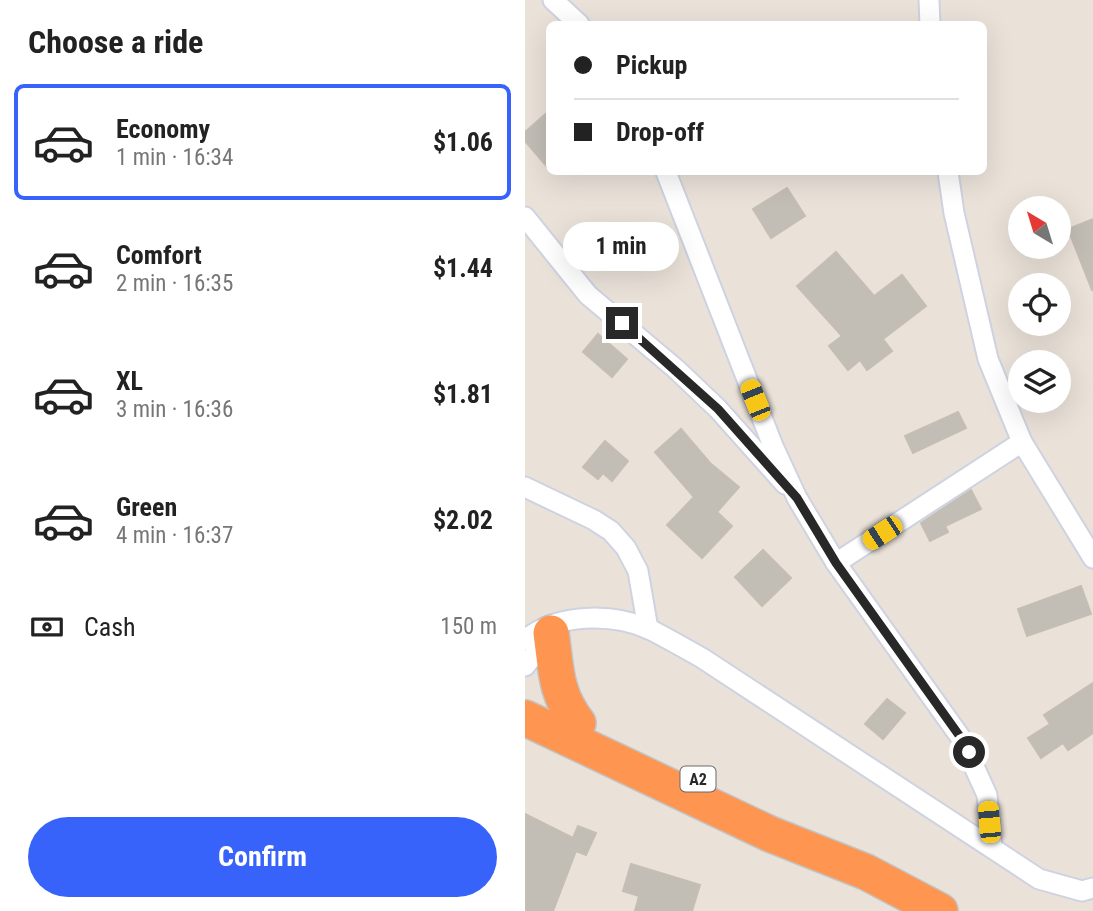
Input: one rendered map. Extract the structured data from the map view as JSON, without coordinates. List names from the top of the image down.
{
  "streets": {
    "highway": ["A2"]
  },
  "north": "top left",
  "page": {
    "heading": "Choose a ride",
    "banner": ["Pickup", "Drop-off"],
    "list": [
      {
        "name": "Economy",
        "note": "1 min · 16:34",
        "value": "$1.06"
      },
      {
        "name": "Comfort",
        "note": "2 min · 16:35",
        "value": "$1.44"
      },
      {
        "name": "XL",
        "note": "3 min · 16:36",
        "value": "$1.81"
      },
      {
        "name": "Green",
        "note": "4 min · 16:37",
        "value": "$2.02"
      }
    ],
    "bubble": "1 min",
    "pay": ["Cash", "150 m"],
    "buttons": "Confirm"
  }
}
